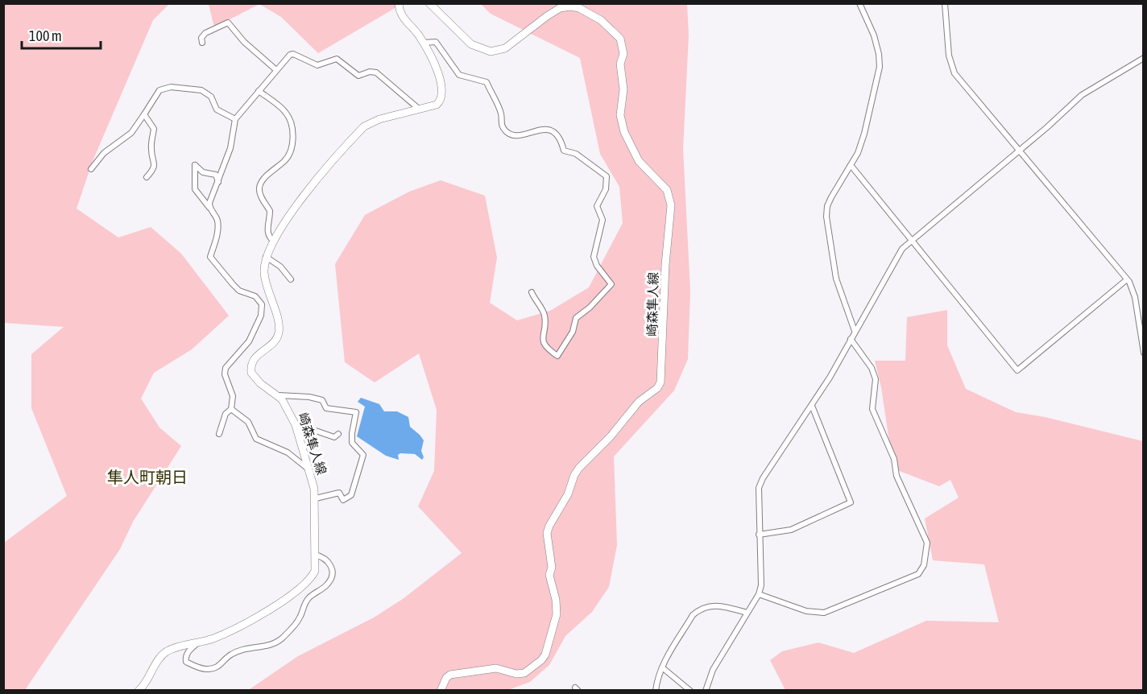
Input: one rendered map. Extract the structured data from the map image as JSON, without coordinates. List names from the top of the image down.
{
  "streets": {
    "main road": ["崎森隼人線"]
  },
  "districts": ["隼人町朝日"],
  "scale_bar": "100 m"
}
